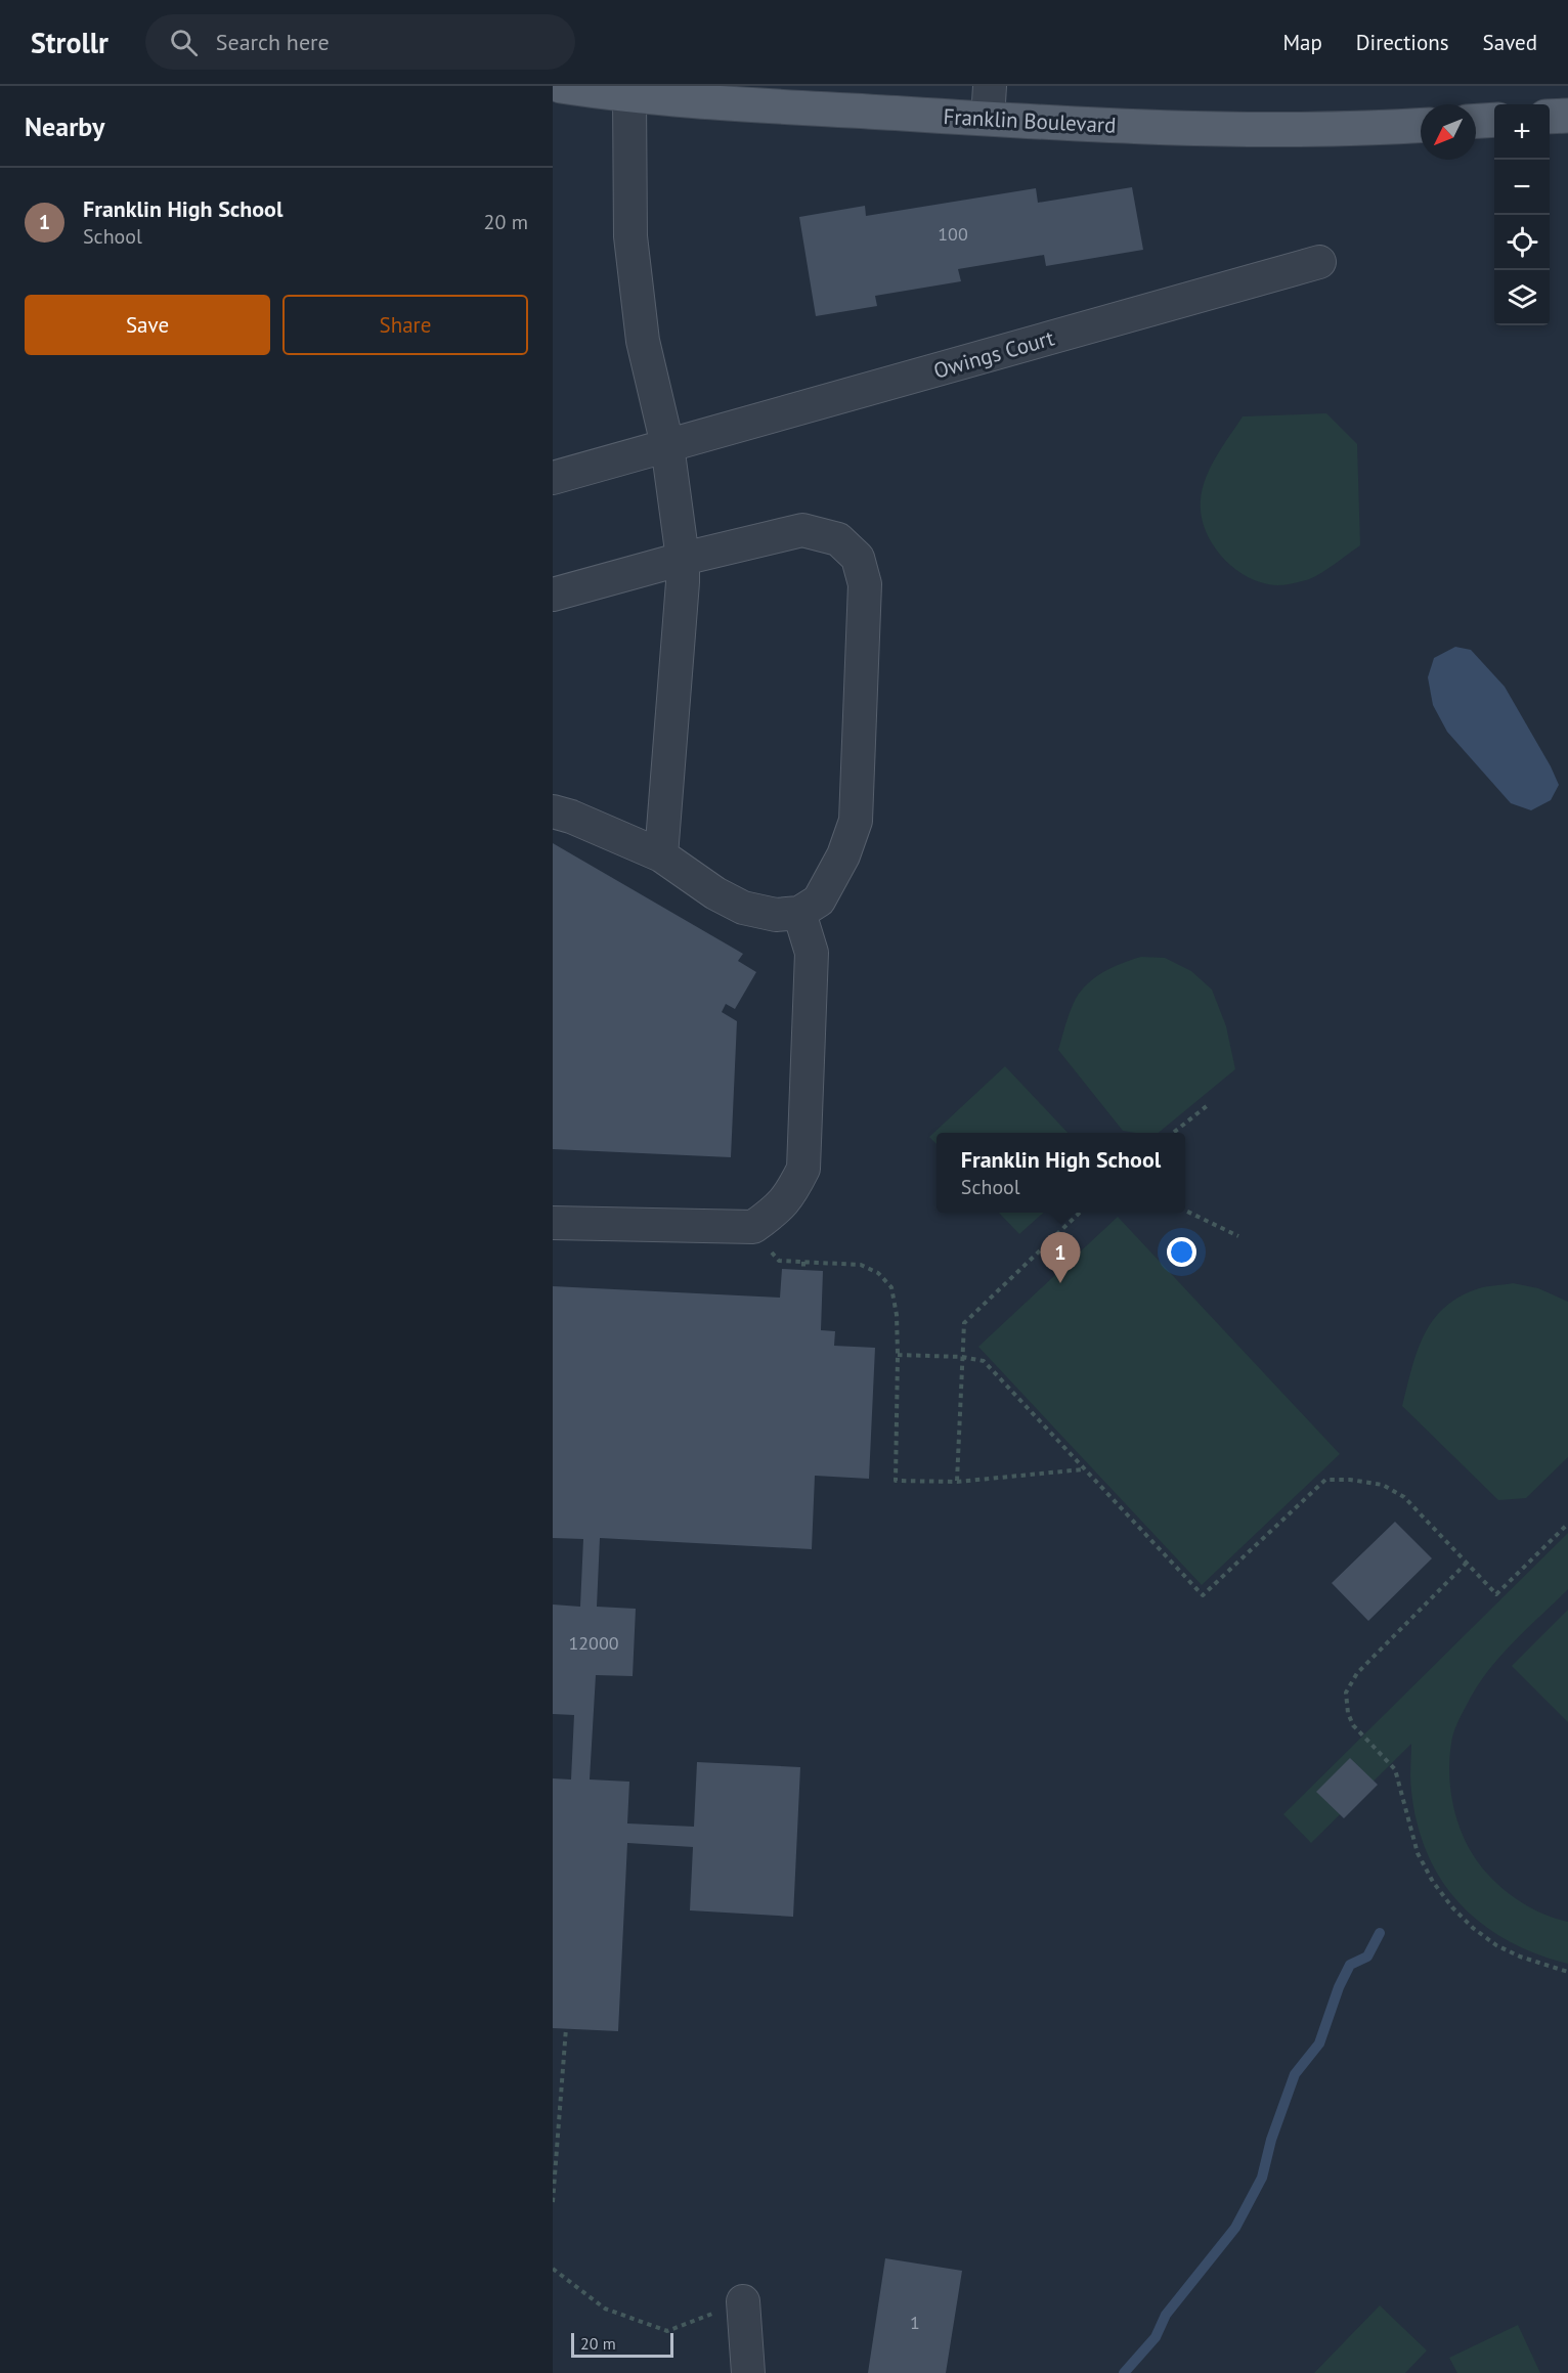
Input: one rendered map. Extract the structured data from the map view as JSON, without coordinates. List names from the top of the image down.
{
  "streets": {
    "main road": ["Franklin Boulevard"],
    "street": ["Owings Court"]
  },
  "house_numbers": ["100", "12000", "1"],
  "scale_bar": "20 m",
  "north": "bottom left",
  "page": {
    "header": "Strollr",
    "search": "Search here",
    "nav": ["Map", "Directions", "Saved"],
    "heading": "Nearby",
    "map_buttons": ["+", "−"],
    "list": [
      {
        "mark": "1",
        "name": "Franklin High School",
        "note": "School",
        "value": "20 m"
      }
    ],
    "buttons": ["Save", "Share"],
    "popup": ["Franklin High School", "School"],
    "pins": "1",
    "scale": "20 m"
  }
}
